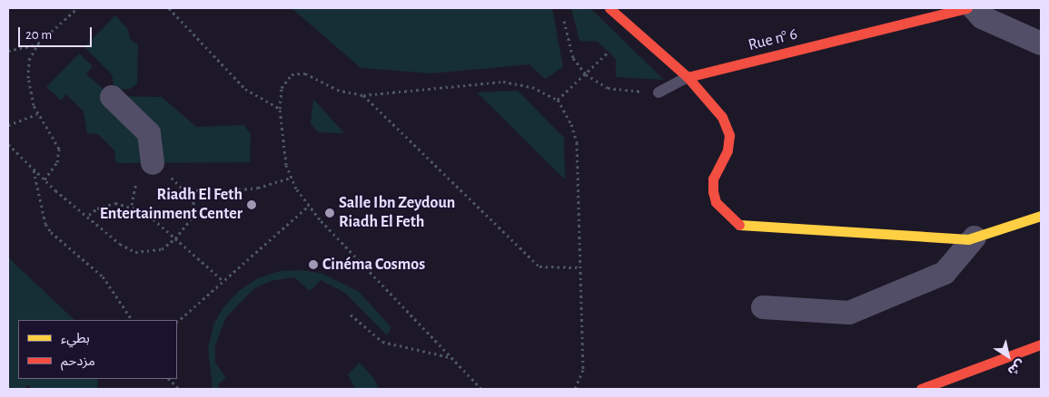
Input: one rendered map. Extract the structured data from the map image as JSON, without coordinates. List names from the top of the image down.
{
  "streets": {
    "street": ["Rue n° 6"]
  },
  "places": ["Riadh El Feth Entertainment Center", "Salle Ibn Zeydoun Riadh El Feth", "Cinéma Cosmos"],
  "legend": ["بطيء", "مزدحم"],
  "scale_bar": "20 m",
  "north": "bottom right"
}
